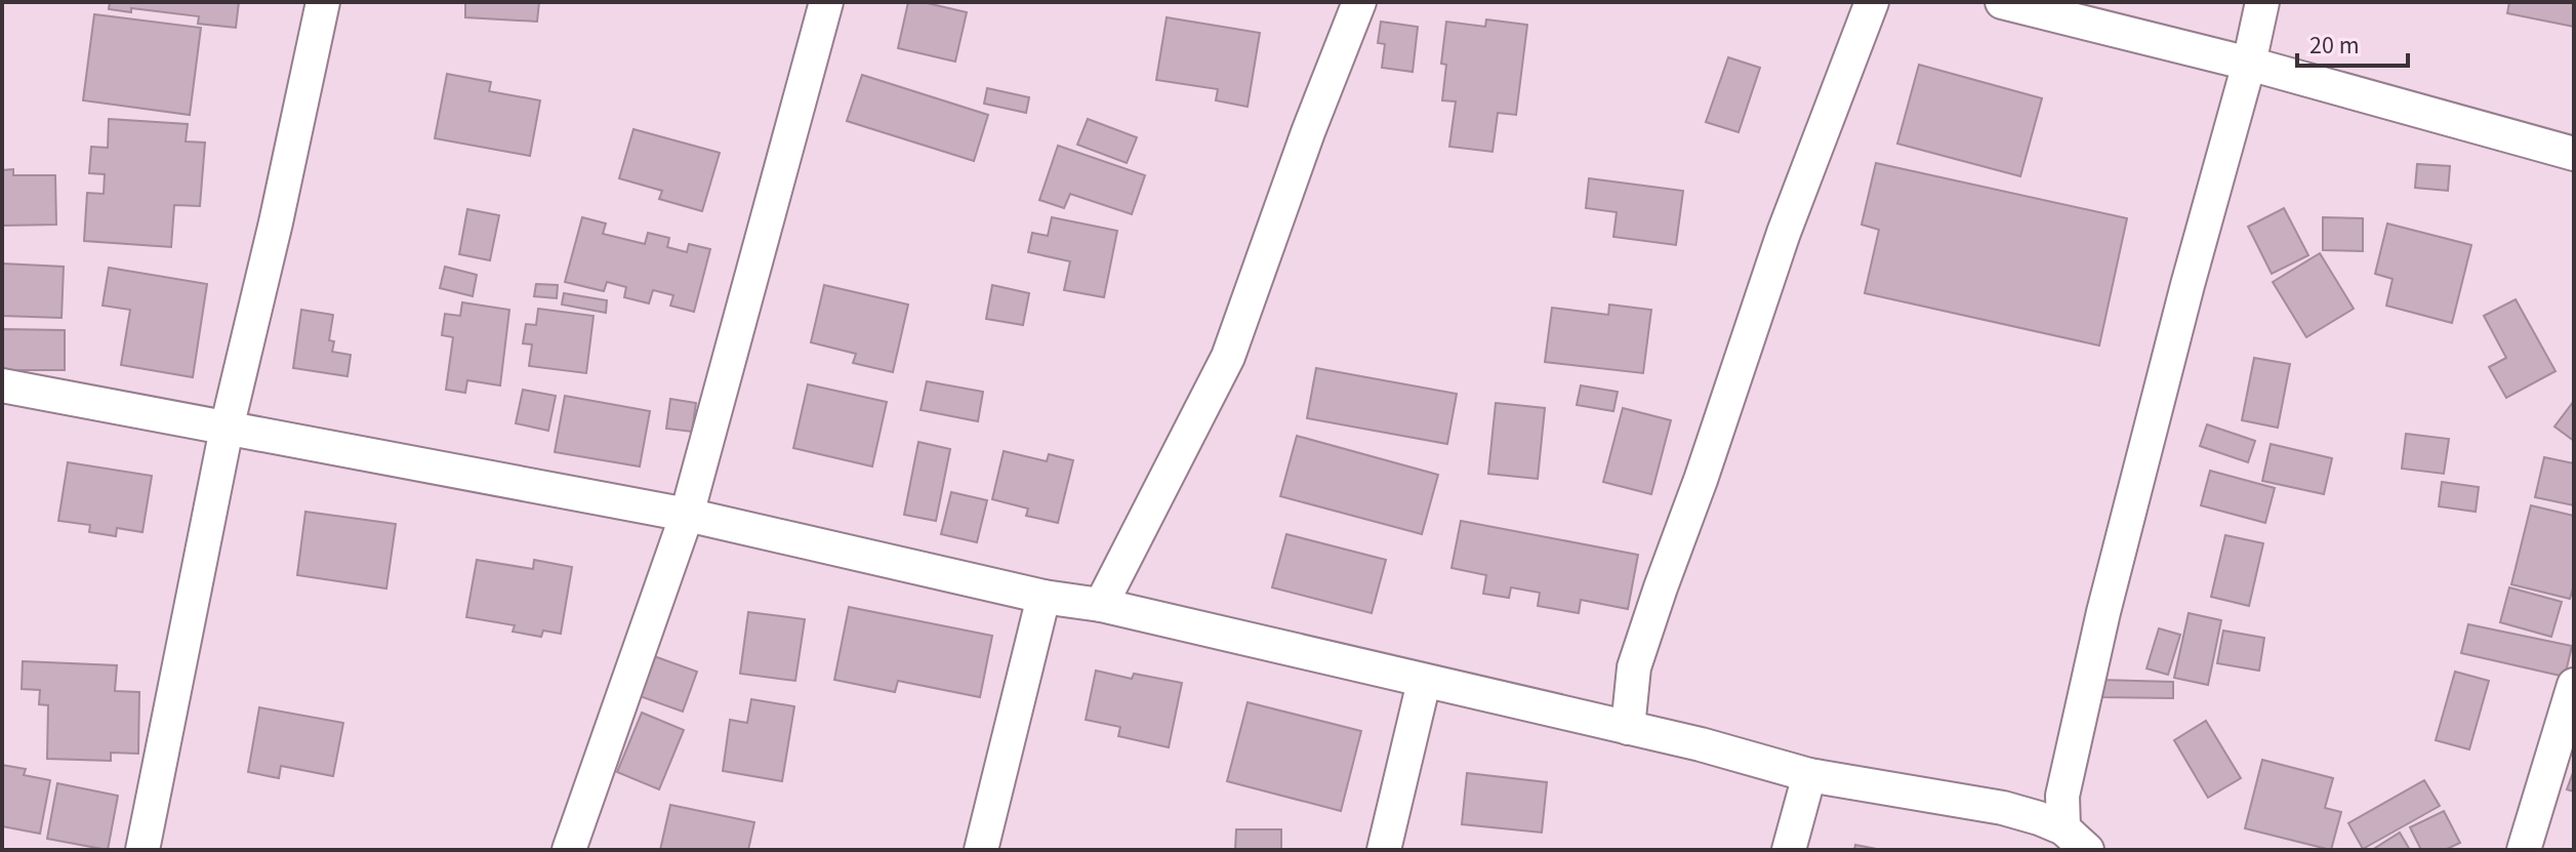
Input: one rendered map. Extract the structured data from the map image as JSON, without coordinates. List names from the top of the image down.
{
  "scale_bar": "20 m"
}
